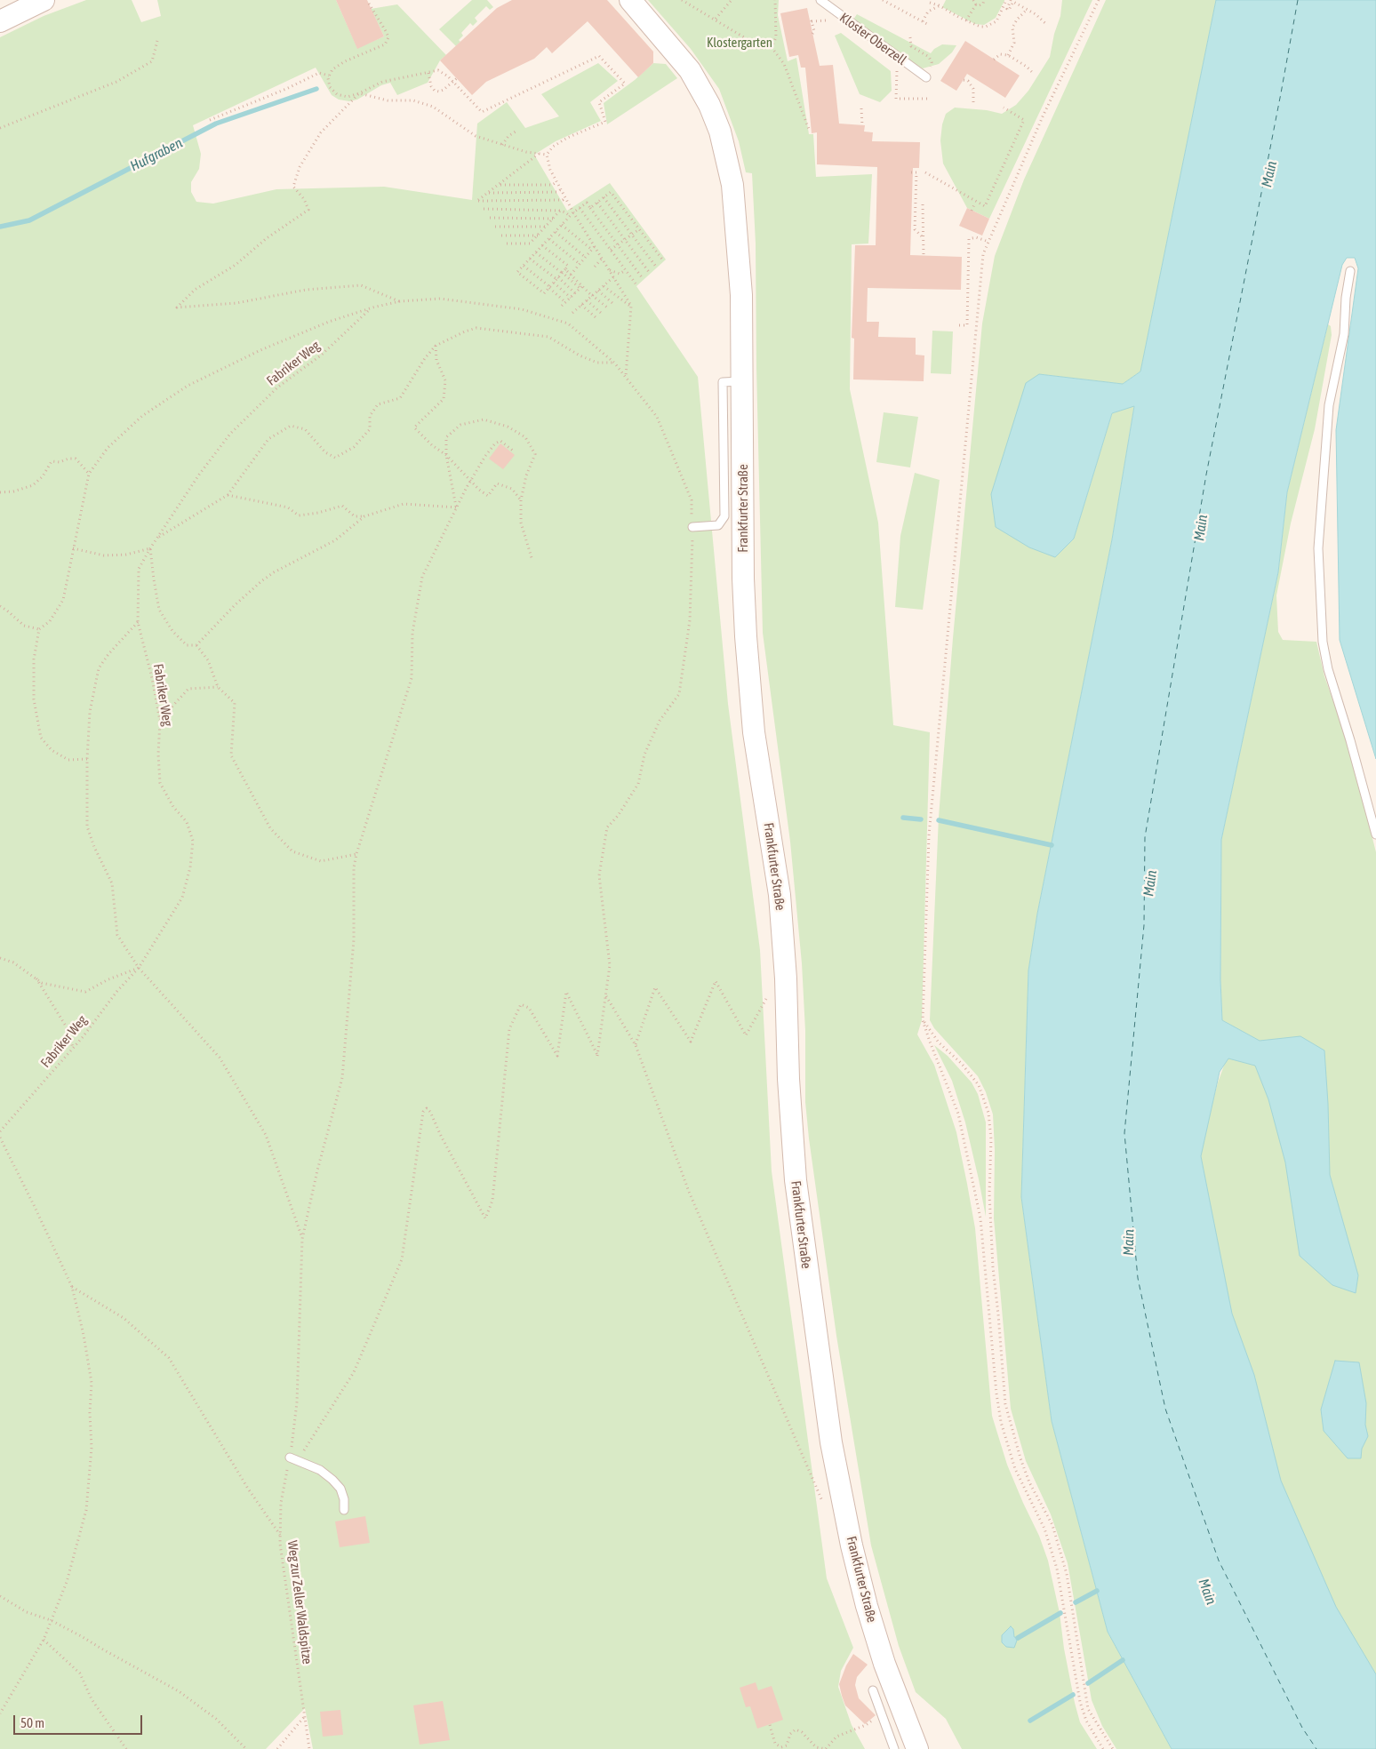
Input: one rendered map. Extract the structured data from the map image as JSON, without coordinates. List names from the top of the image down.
{
  "streets": {
    "main road": ["Frankfurter Straße"],
    "lane": ["Kloster Oberzell"],
    "path": ["Fabriker Weg", "Weg zur Zeller Waldspitze"]
  },
  "water": ["Hufgraben", "Main"],
  "parks": ["Klostergarten"],
  "scale_bar": "50 m"
}
